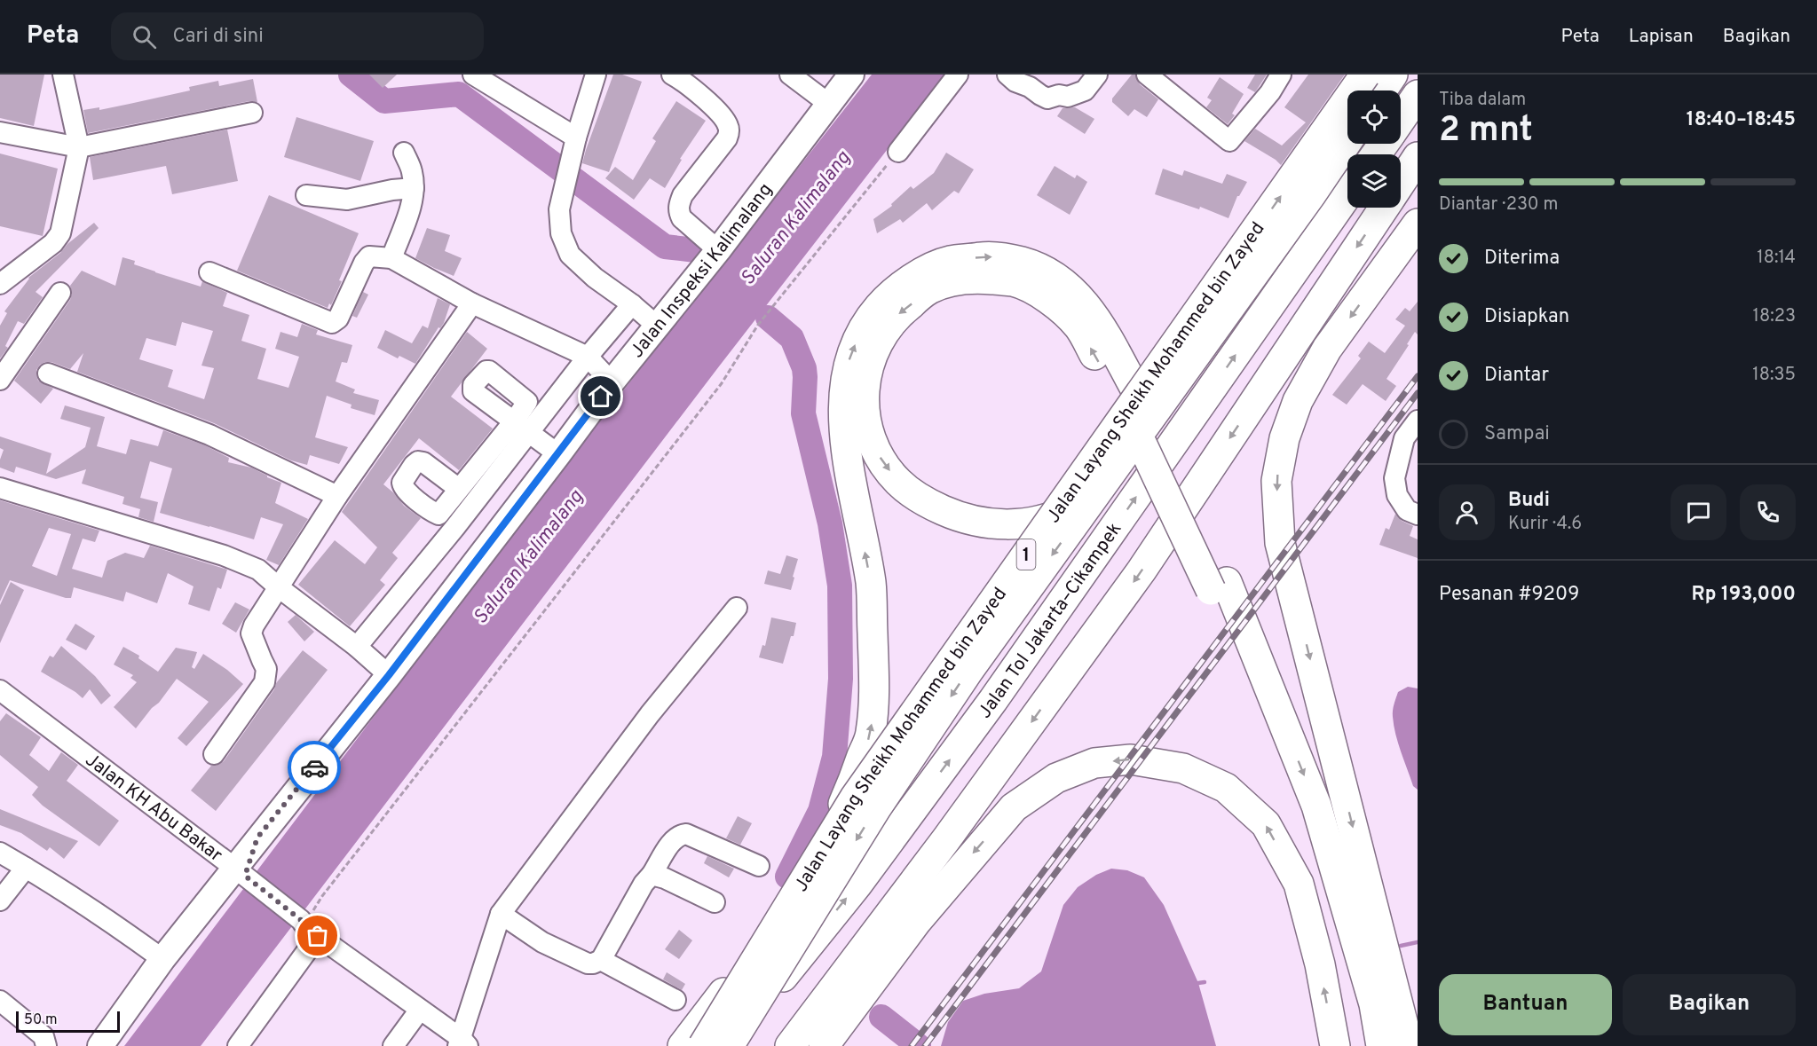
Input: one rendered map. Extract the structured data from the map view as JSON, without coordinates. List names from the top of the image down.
{
  "streets": {
    "highway": ["Jalan Layang Sheikh Mohammed bin Zayed", "1", "Jalan Tol Jakarta–Cikampek"],
    "main road": ["Jalan Inspeksi Kalimalang"],
    "street": ["Jalan KH Abu Bakar"]
  },
  "crossings": [
    ["Jalan Inspeksi Kalimalang", "Jalan KH Abu Bakar"],
    ["Jalan Layang Sheikh Mohammed bin Zayed", "Jalan Tol Jakarta–Cikampek"]
  ],
  "water": ["Saluran Kalimalang"],
  "scale_bar": "50 m",
  "page": {
    "header": "Peta",
    "search": "Cari di sini",
    "nav": ["Peta", "Lapisan", "Bagikan"],
    "heading": ["2 mnt", "Tiba dalam", "18:40–18:45"],
    "panel": [
      "Budi",
      "Kurir · 4.6",
      "Pesanan #9209",
      "Rp 193,000"
    ],
    "bar": "Diantar · 230 m",
    "list": [
      ["Diterima", "18:14"],
      ["Disiapkan", "18:23"],
      ["Diantar", "18:35"],
      "Sampai"
    ],
    "buttons": ["Bantuan", "Bagikan"],
    "scale": "50 m"
  }
}
